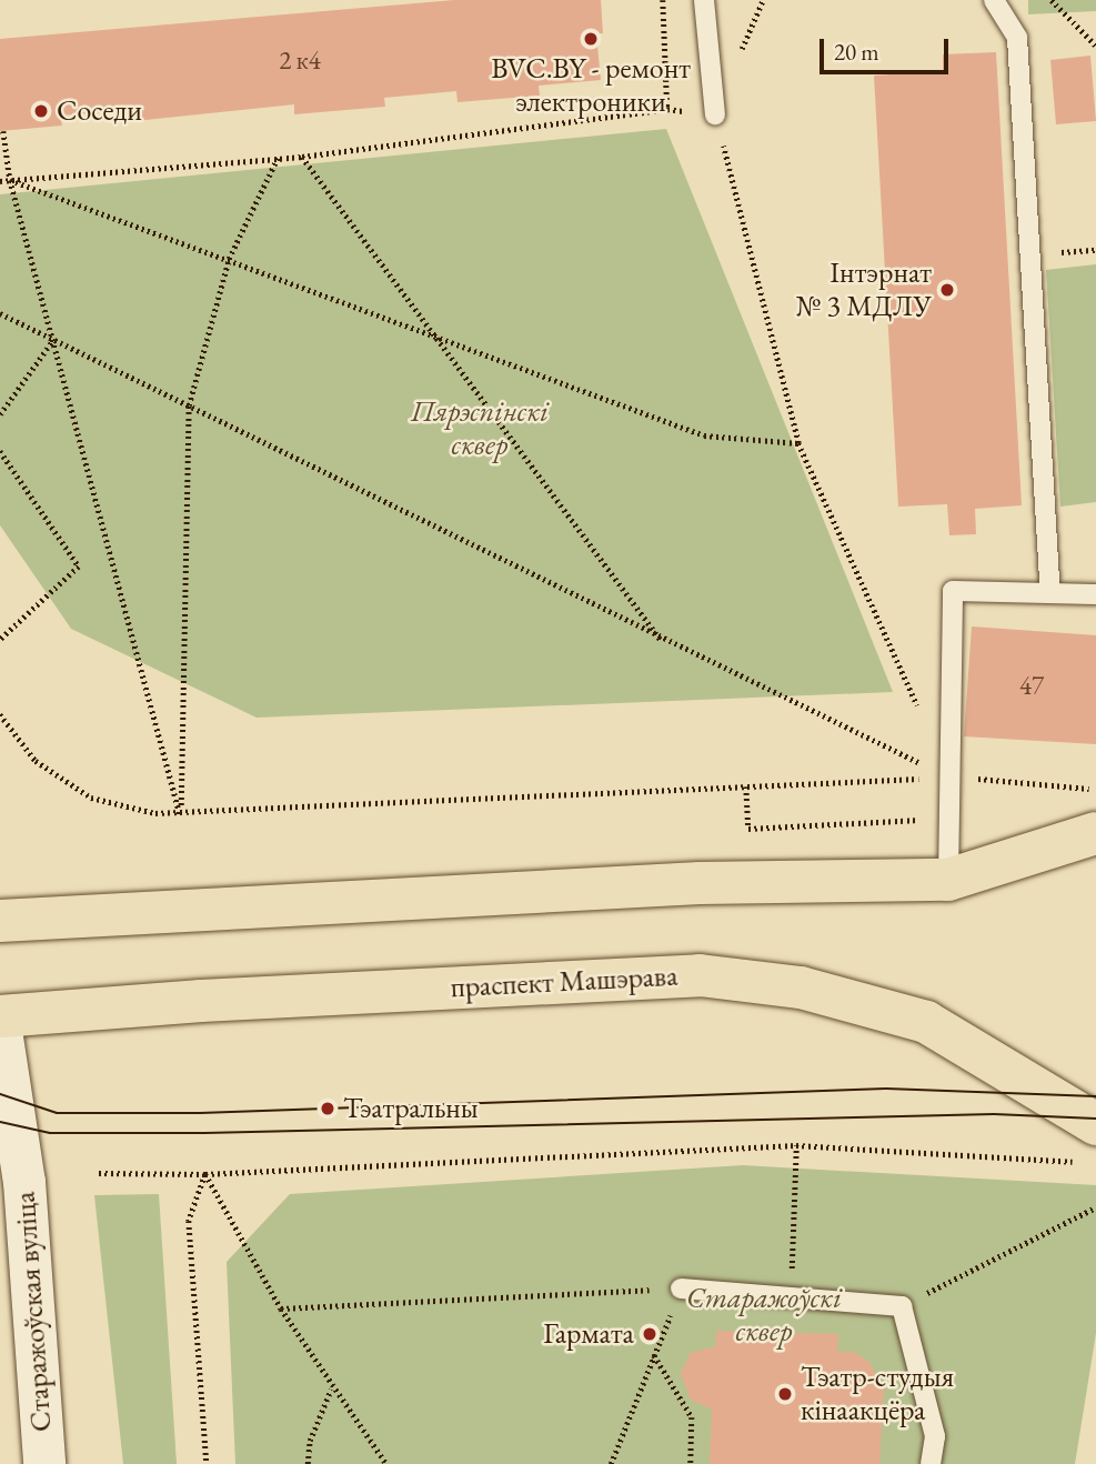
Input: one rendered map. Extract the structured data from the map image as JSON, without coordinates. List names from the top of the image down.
{
  "streets": {
    "main road": ["праспект Машэрава", "Старажоўская вуліца"]
  },
  "crossings": [
    ["праспект Машэрава", "Старажоўская вуліца"]
  ],
  "parks": ["Пярэспінскі сквер", "Старажоўскі сквер"],
  "places": [
    "BVC.BY - ремонт электроники",
    "Соседи",
    "Інтэрнат № 3 МДЛУ",
    "Тэатральны",
    "Гармата",
    "Тэатр-студыя кінаакцёра"
  ],
  "house_numbers": ["2 к4", "47"],
  "scale_bar": "20 m"
}
